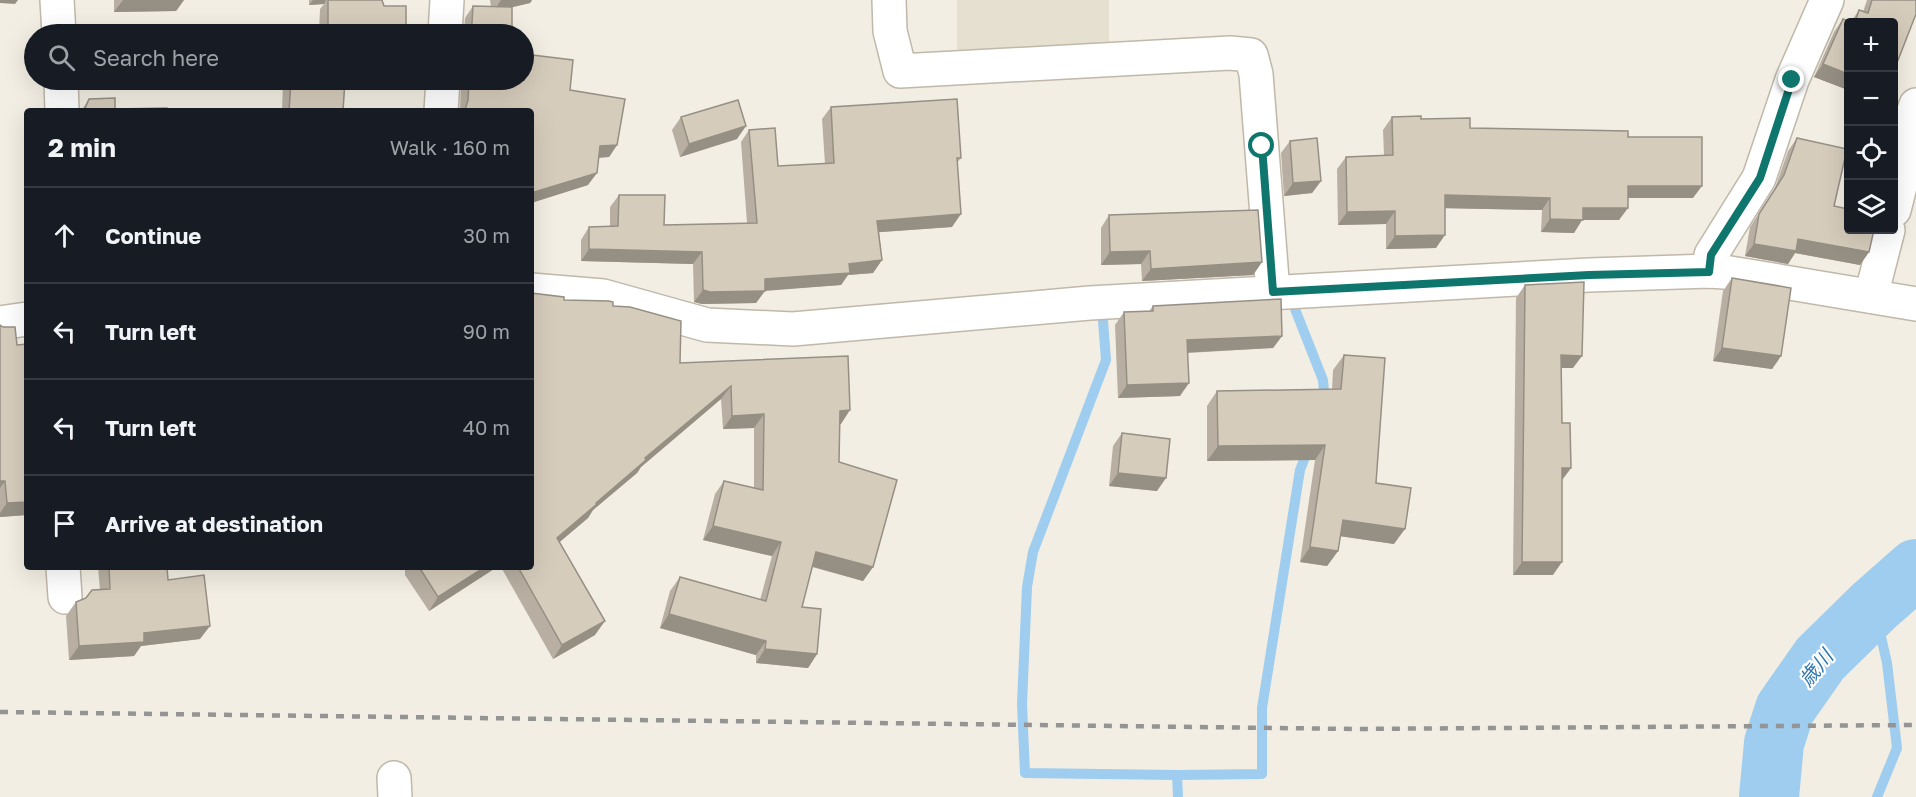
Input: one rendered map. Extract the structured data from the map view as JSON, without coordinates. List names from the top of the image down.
{
  "water": ["歳川"],
  "page": {
    "map_buttons": ["+", "−"],
    "search": "Search here",
    "heading": ["2 min", "Walk · 160 m"],
    "list": [
      ["Continue", "30 m"],
      ["Turn left", "90 m"],
      ["Turn left", "40 m"],
      "Arrive at destination"
    ]
  }
}
